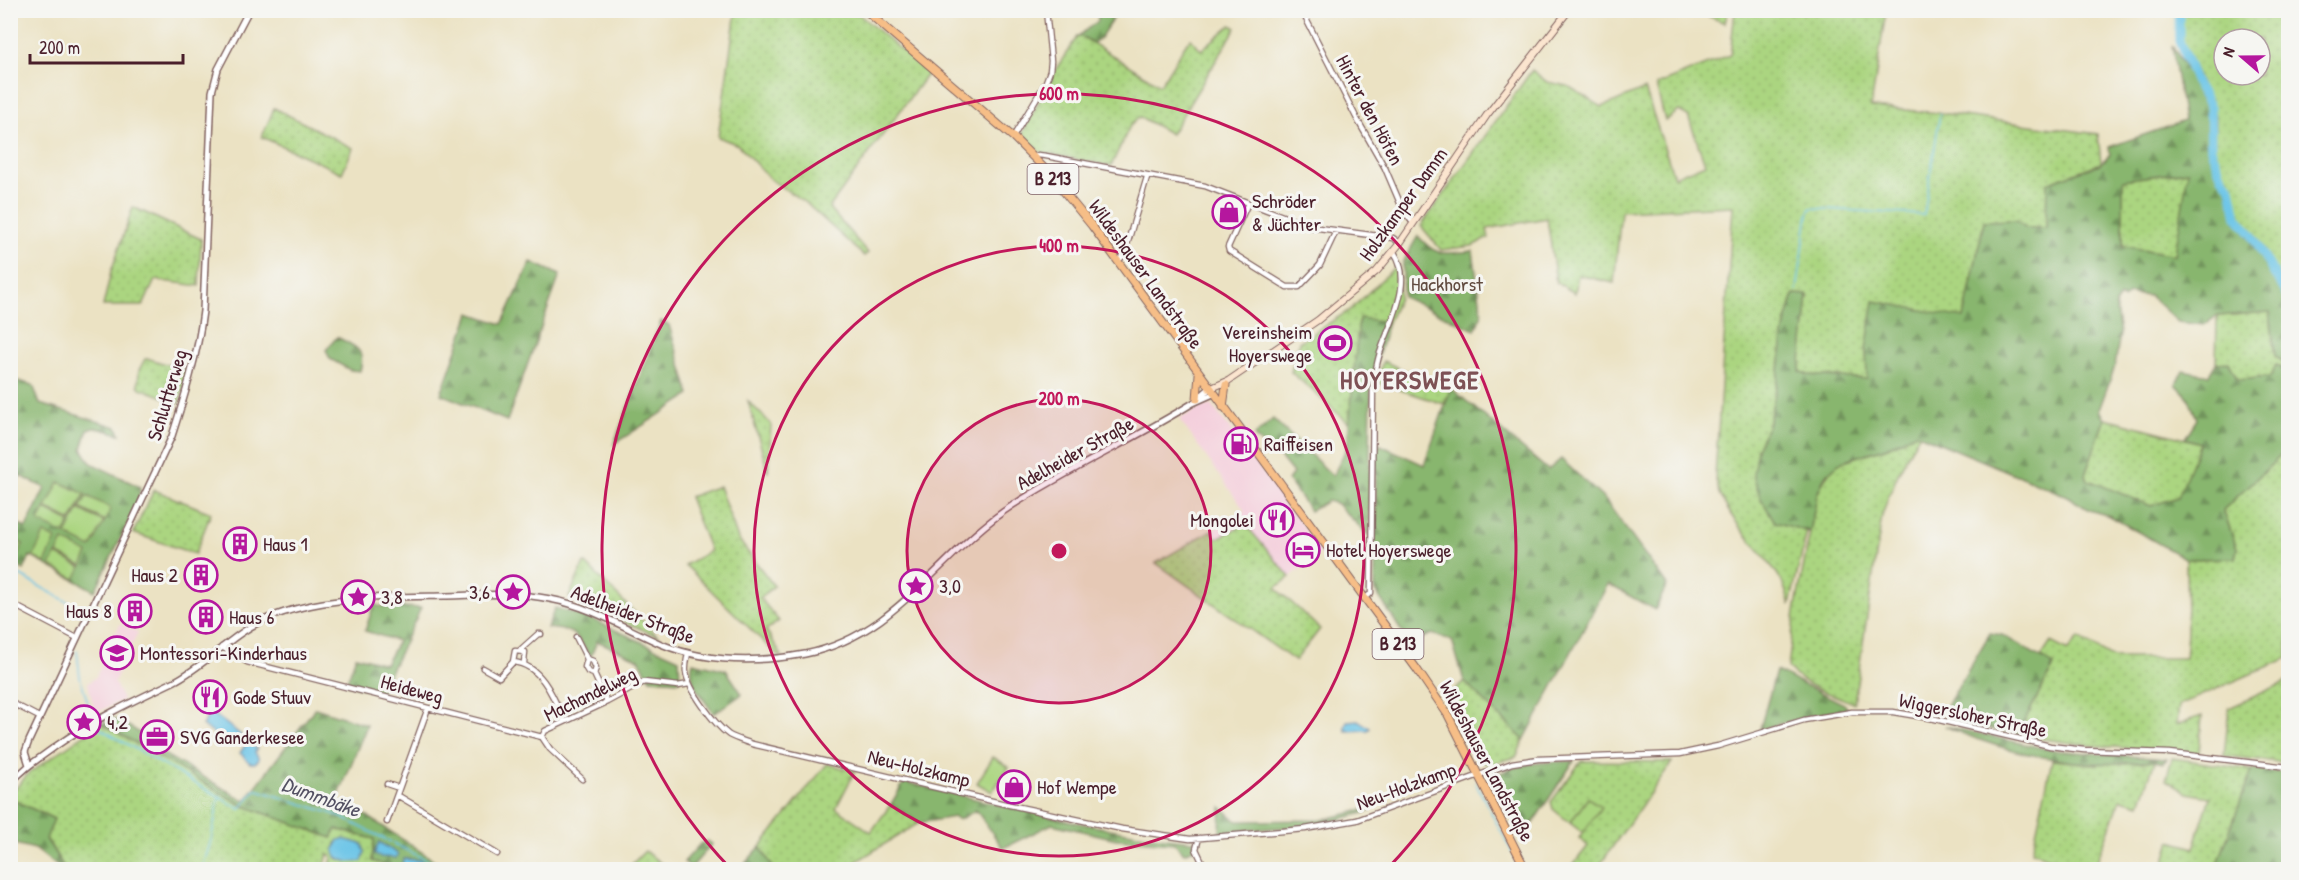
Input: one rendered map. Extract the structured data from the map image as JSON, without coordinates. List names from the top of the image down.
{
  "streets": {
    "main road": ["B 213", "Holzkamper Damm", "Wildeshauser Landstraße"],
    "street": [
      "Hinter den Höfen",
      "Schlutterweg",
      "Adelheider Straße",
      "Heideweg",
      "Machandelweg",
      "Wiggersloher Straße",
      "Neu-Holzkamp"
    ]
  },
  "crossings": [
    ["Hinter den Höfen", "Holzkamper Damm"],
    ["Holzkamper Damm", "Wildeshauser Landstraße"],
    ["Holzkamper Damm", "Adelheider Straße"],
    ["Wildeshauser Landstraße", "Adelheider Straße"],
    ["Wildeshauser Landstraße", "Wiggersloher Straße"],
    ["Wildeshauser Landstraße", "Neu-Holzkamp"],
    ["Schlutterweg", "Adelheider Straße"],
    ["Adelheider Straße", "Heideweg"],
    ["Heideweg", "Machandelweg"],
    ["Machandelweg", "Neu-Holzkamp"],
    ["Wiggersloher Straße", "Neu-Holzkamp"]
  ],
  "districts": ["HOYERSWEGE"],
  "water": ["Dummbäke"],
  "parks": ["Hackhorst"],
  "places": {
    "shop": ["Schröder & Jüchter", "Hof Wempe"],
    "sports": ["Vereinsheim Hoyerswege"],
    "fuel station": ["Raiffeisen"],
    "restaurant": ["Mongolei", "Gode Stuuv"],
    "building": [
      "Haus 1",
      "Haus 2",
      "Haus 8",
      "Haus 6"
    ],
    "hotel": ["Hotel Hoyerswege"],
    "place": [
      "3,0",
      "3,6",
      "3,8",
      "4,2"
    ],
    "school or university": ["Montessori-Kinderhaus"],
    "office": ["SVG Ganderkesee"]
  },
  "scale_bar": "200 m",
  "north": "left",
  "rings": ["600 m", "400 m", "200 m"]
}
